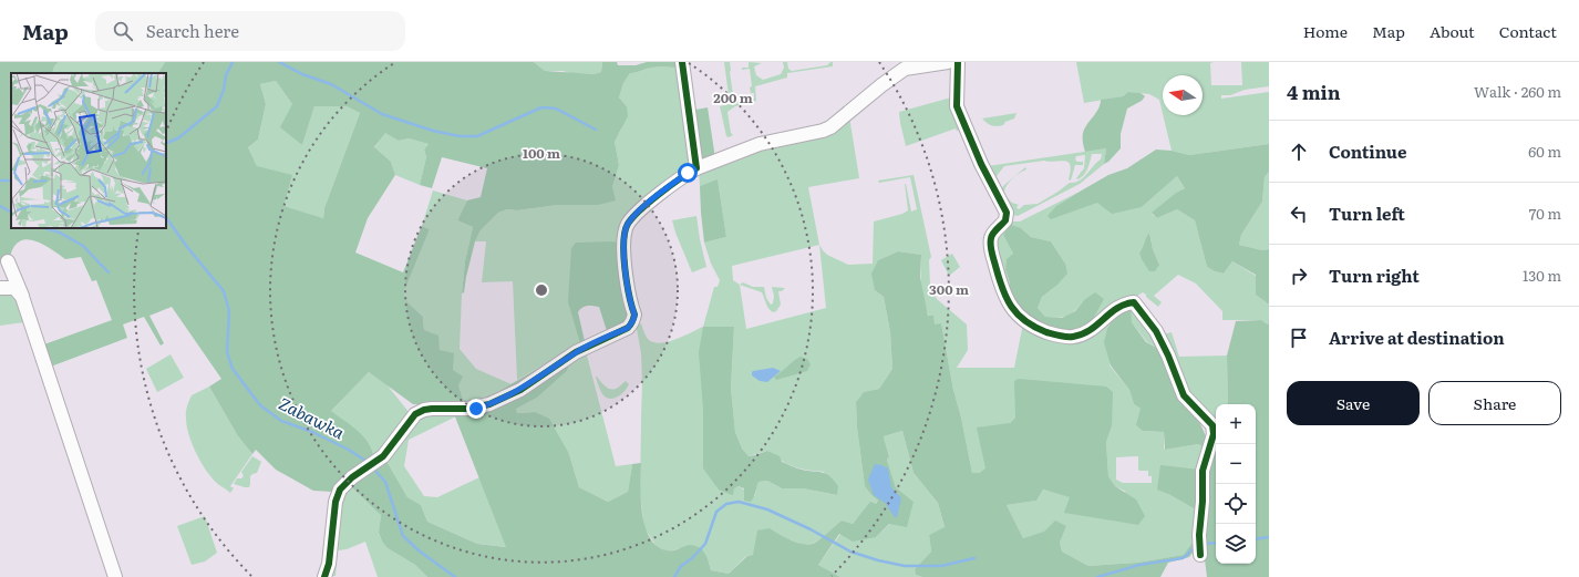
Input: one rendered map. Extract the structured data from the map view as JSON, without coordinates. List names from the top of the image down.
{
  "water": ["Zabawka"],
  "north": "left",
  "page": {
    "header": "Map",
    "search": "Search here",
    "nav": [
      "Home",
      "Map",
      "About",
      "Contact"
    ],
    "heading": ["4 min", "Walk · 260 m"],
    "list": [
      ["Continue", "60 m"],
      ["Turn left", "70 m"],
      ["Turn right", "130 m"],
      "Arrive at destination"
    ],
    "buttons": ["Save", "Share"],
    "map_buttons": ["+", "−"]
  },
  "rings": ["200 m", "100 m", "300 m"]
}
